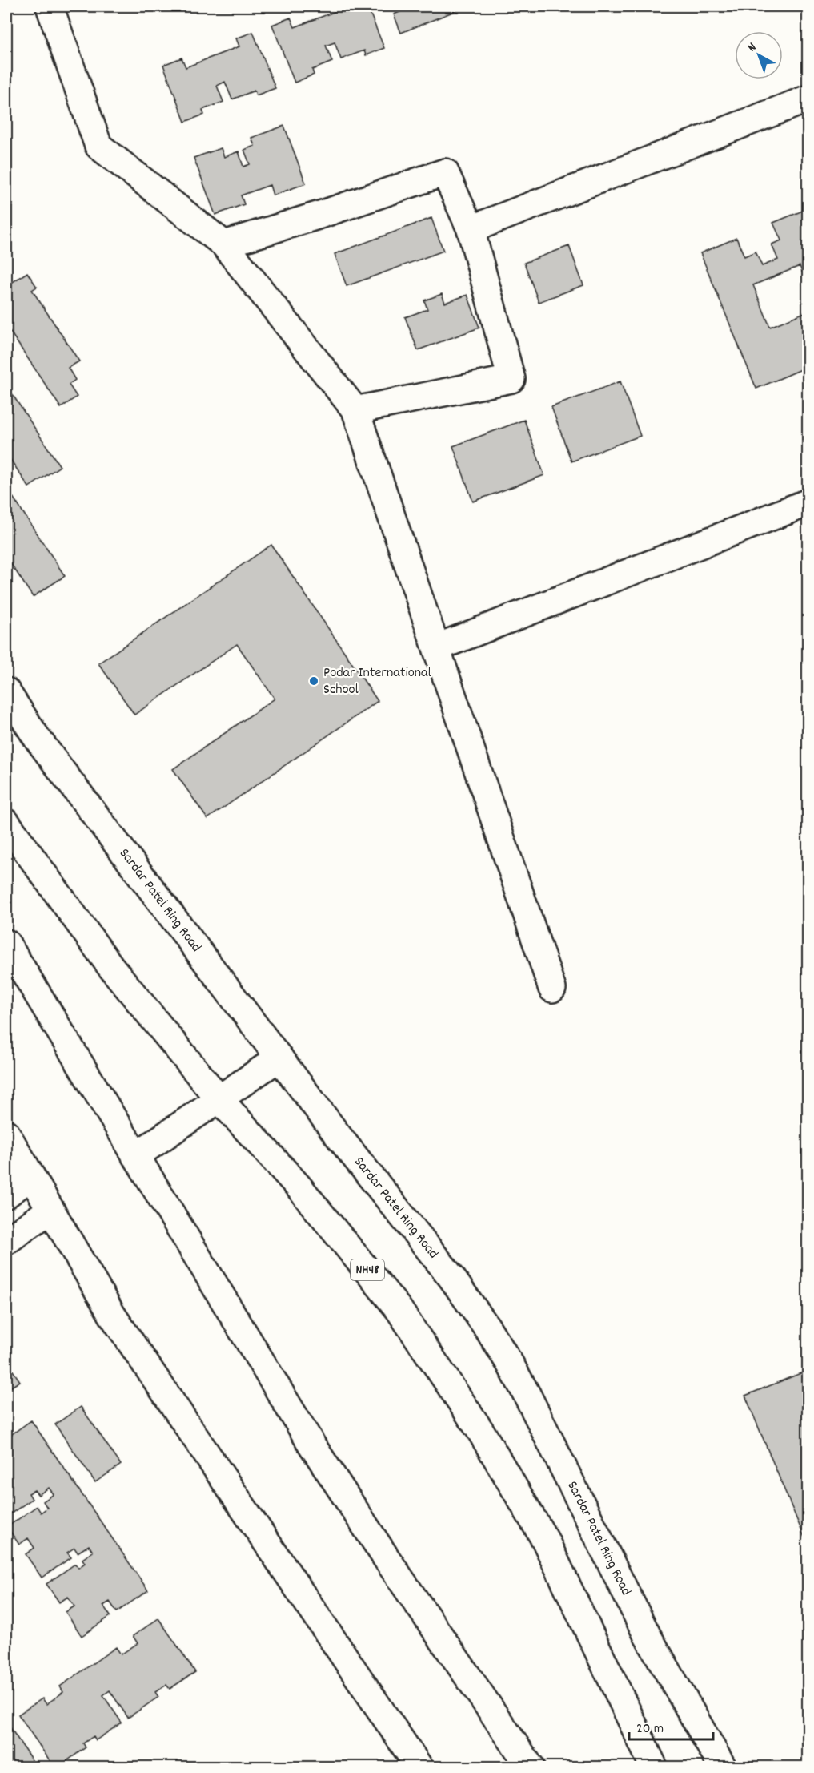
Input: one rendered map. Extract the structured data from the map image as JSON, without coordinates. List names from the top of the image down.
{
  "streets": {
    "main road": ["Sardar Patel Ring Road", "NH48"]
  },
  "places": ["Podar International School"],
  "scale_bar": "20 m",
  "north": "top left"
}
